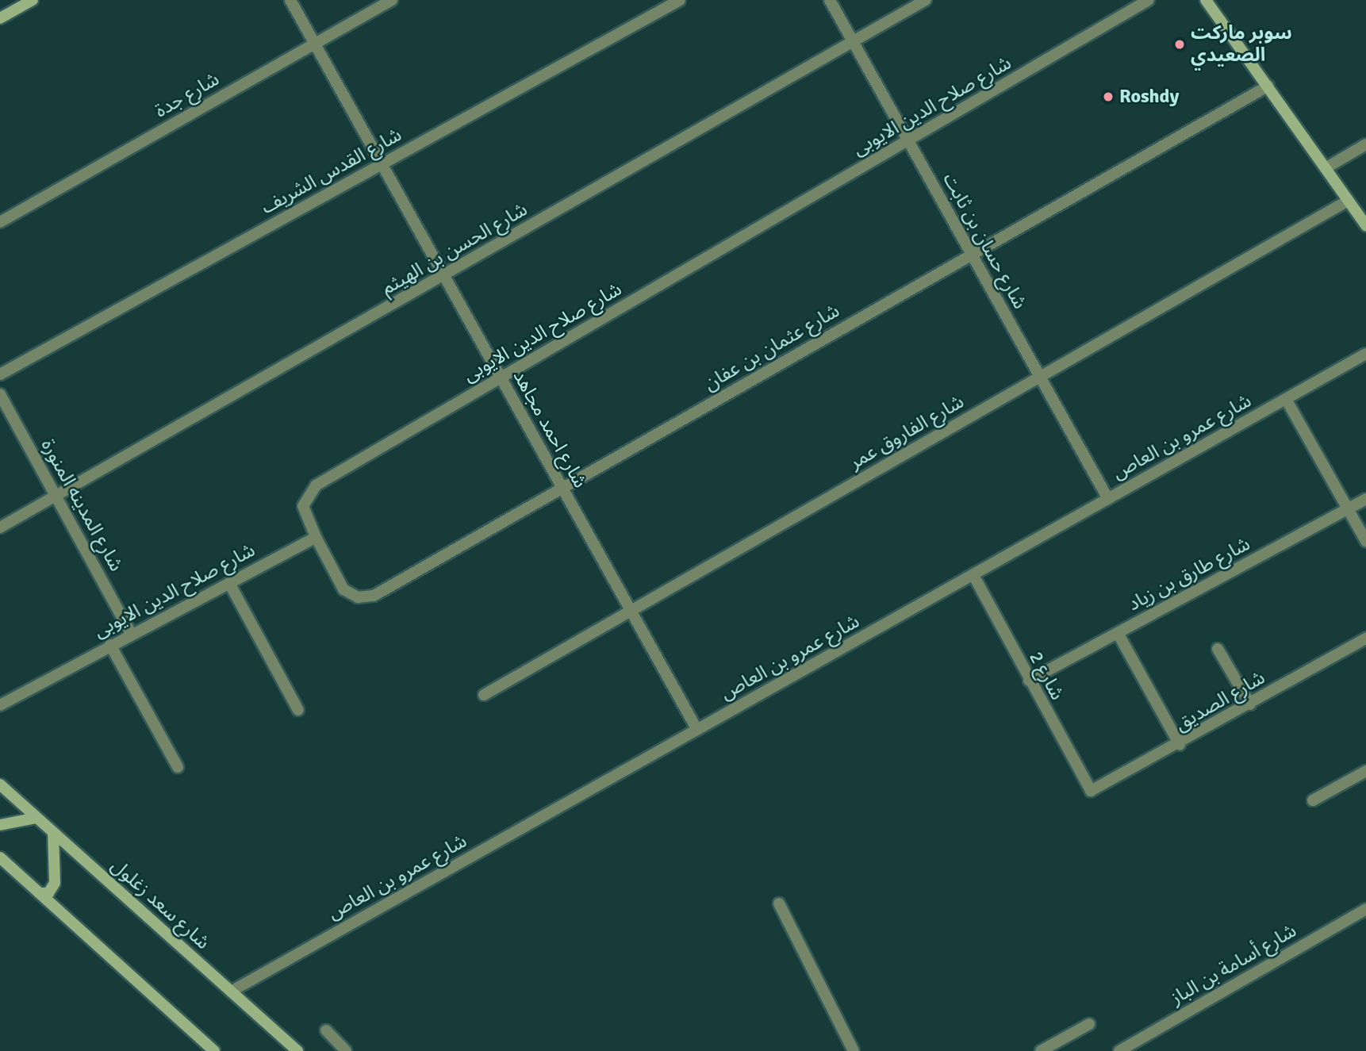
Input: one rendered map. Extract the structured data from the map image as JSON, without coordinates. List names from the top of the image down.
{
  "streets": {
    "main road": ["شارع سعد زغلول"],
    "street": [
      "شارع جدة",
      "شارع صلاح الدين الايوبى",
      "شارع القدس الشريف",
      "شارع حسان بن ثابت",
      "شارع الحسن بن الهيثم",
      "شارع عثمان بن عفان",
      "شارع احمد مجاهد",
      "شارع الفاروق عمر",
      "شارع عمرو بن العاص",
      "شارع المدينه المنورة",
      "شارع طارق بن زياد",
      "شارع 2",
      "شارع الصديق",
      "شارع أسامة بن الباز"
    ]
  },
  "crossings": [
    ["شارع جدة", "شارع احمد مجاهد"],
    ["شارع صلاح الدين الايوبى", "شارع حسان بن ثابت"],
    ["شارع صلاح الدين الايوبى", "شارع عثمان بن عفان"],
    ["شارع صلاح الدين الايوبى", "شارع احمد مجاهد"],
    ["شارع صلاح الدين الايوبى", "شارع المدينه المنورة"],
    ["شارع القدس الشريف", "شارع احمد مجاهد"],
    ["شارع حسان بن ثابت", "شارع الحسن بن الهيثم"],
    ["شارع حسان بن ثابت", "شارع عثمان بن عفان"],
    ["شارع حسان بن ثابت", "شارع الفاروق عمر"],
    ["شارع حسان بن ثابت", "شارع عمرو بن العاص"],
    ["شارع الحسن بن الهيثم", "شارع احمد مجاهد"],
    ["شارع الحسن بن الهيثم", "شارع المدينه المنورة"],
    ["شارع عثمان بن عفان", "شارع احمد مجاهد"],
    ["شارع احمد مجاهد", "شارع الفاروق عمر"],
    ["شارع احمد مجاهد", "شارع عمرو بن العاص"],
    ["شارع عمرو بن العاص", "شارع 2"],
    ["شارع عمرو بن العاص", "شارع سعد زغلول"],
    ["شارع طارق بن زياد", "شارع 2"],
    ["شارع 2", "شارع الصديق"]
  ],
  "places": ["سوبر ماركت الصعيدي", "Roshdy"]
}
